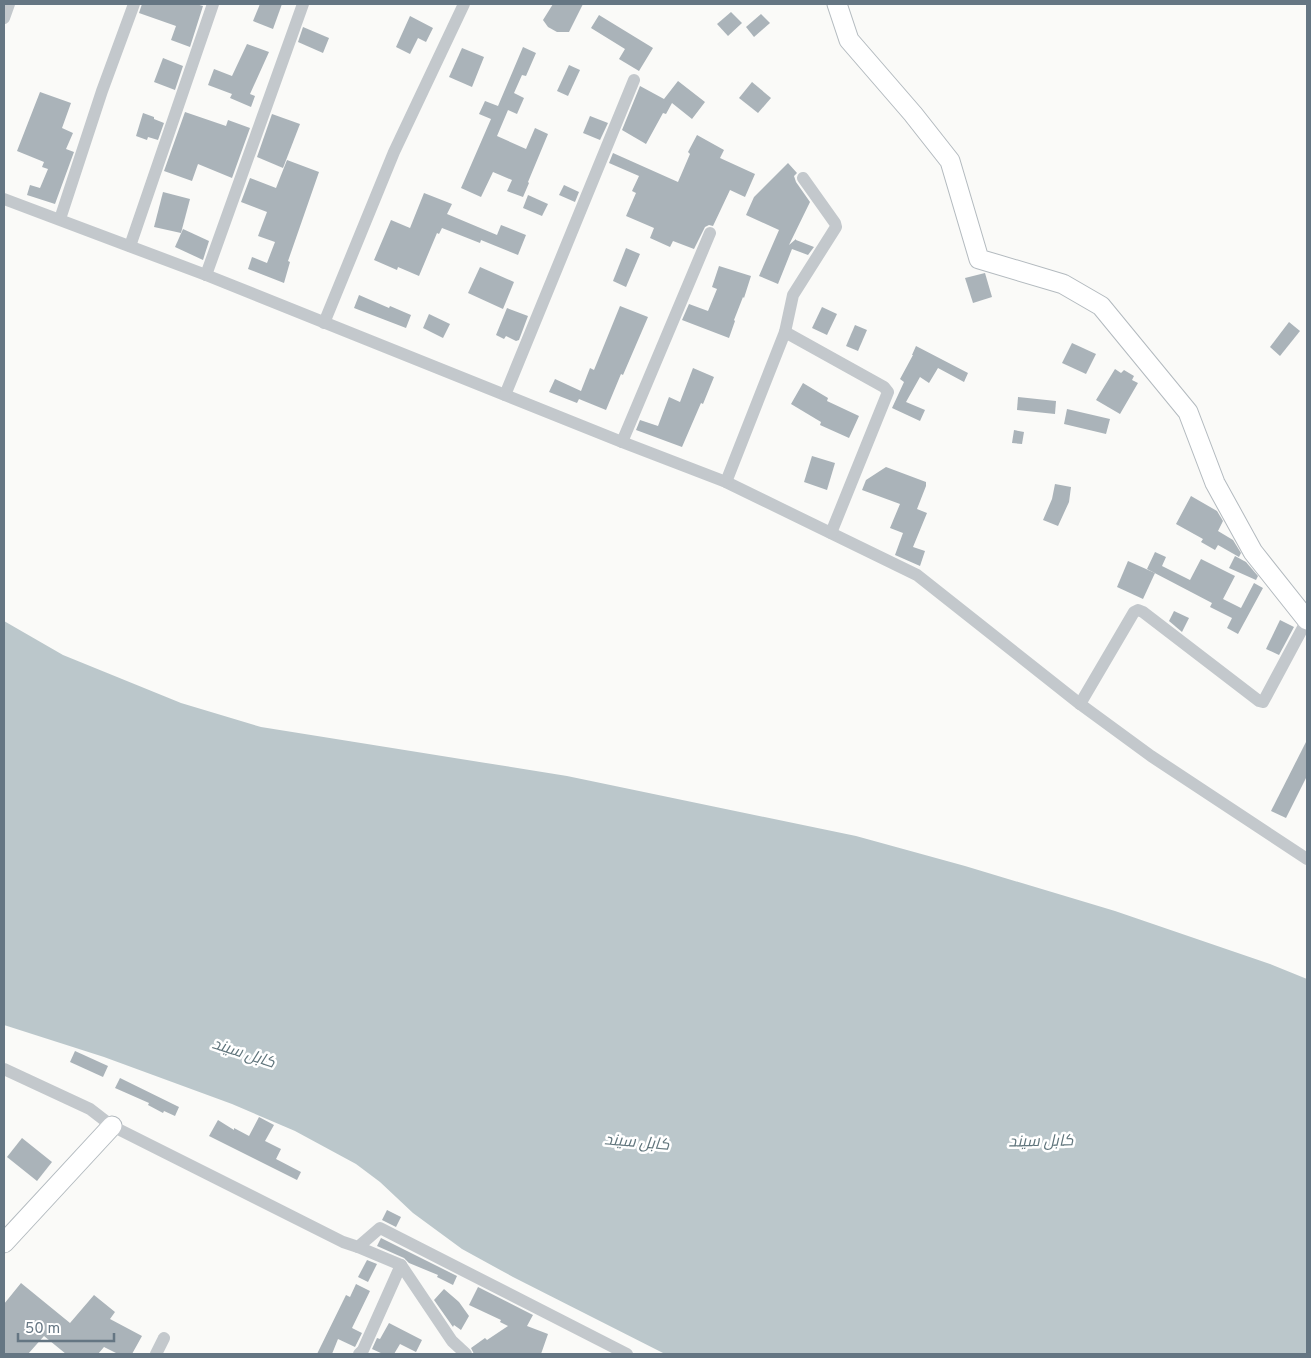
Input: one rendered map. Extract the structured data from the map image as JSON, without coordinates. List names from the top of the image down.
{
  "water": ["کابل سيند"],
  "scale_bar": "50 m"
}
